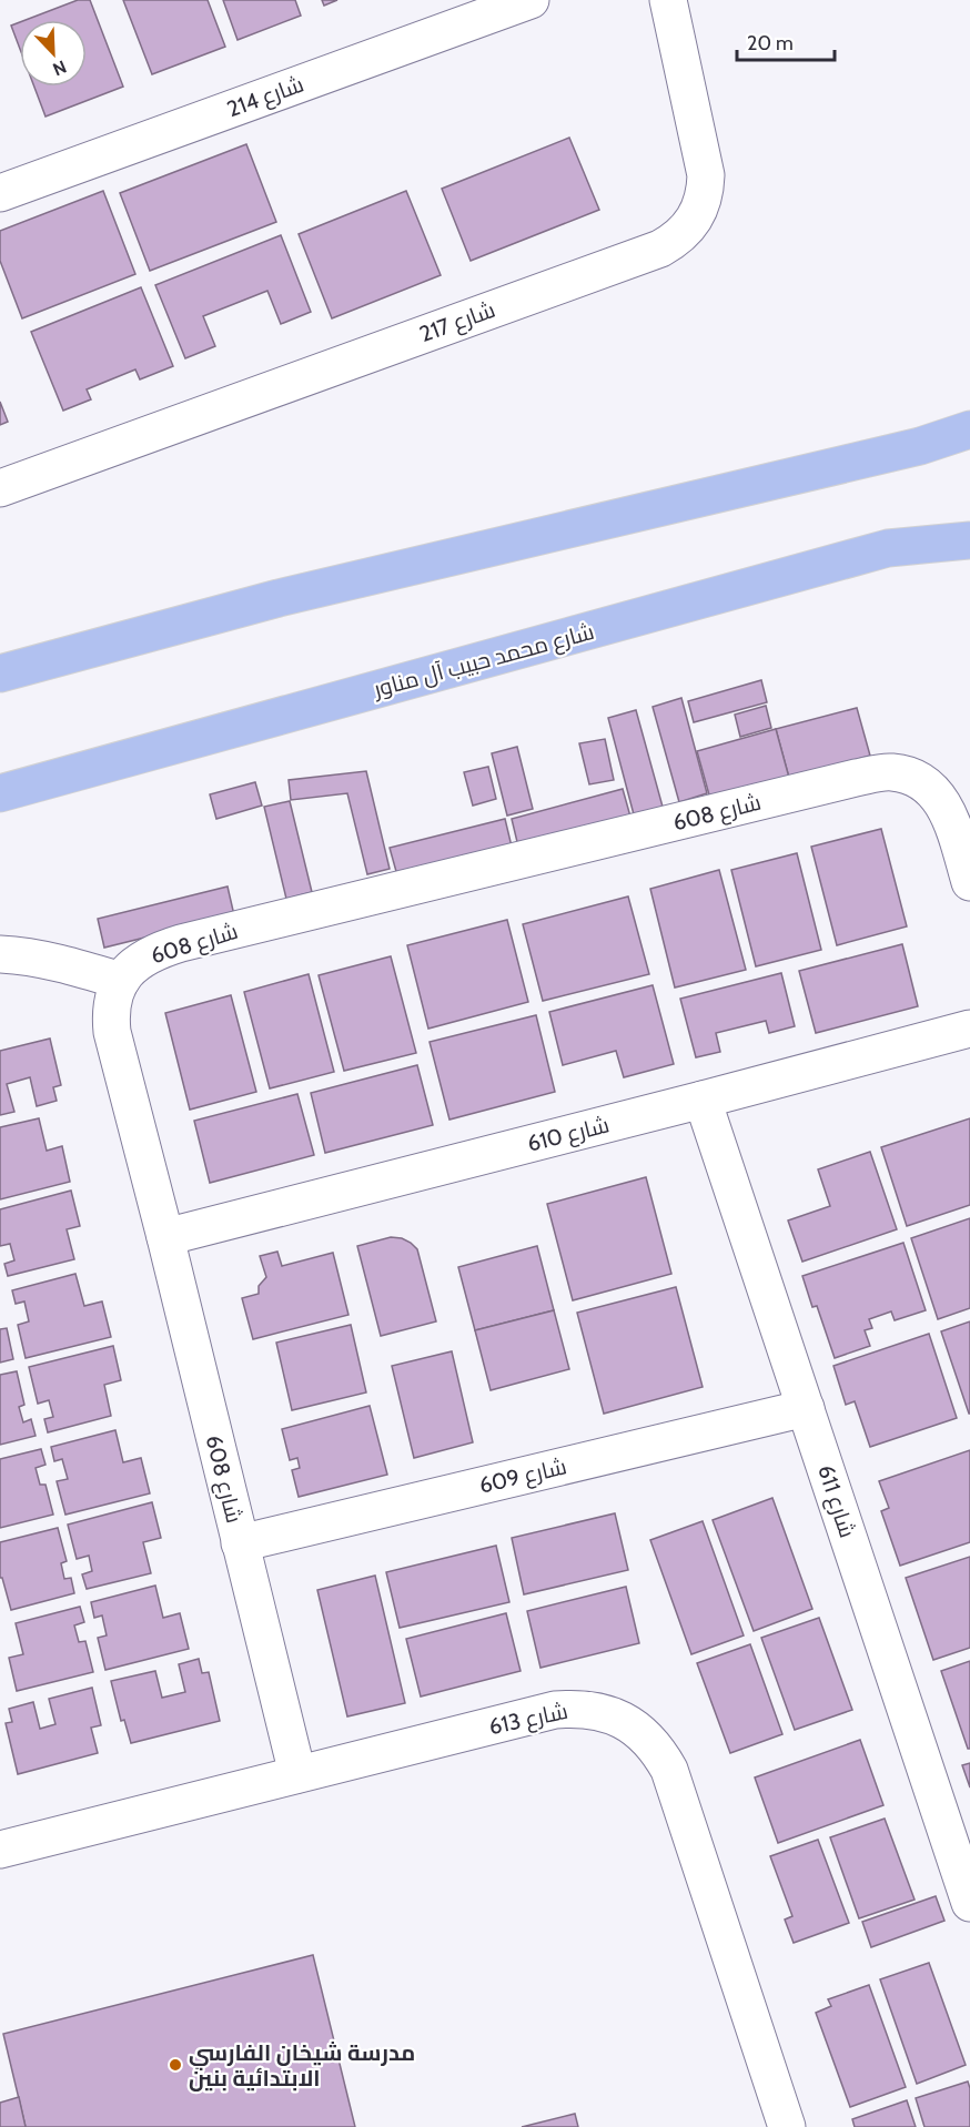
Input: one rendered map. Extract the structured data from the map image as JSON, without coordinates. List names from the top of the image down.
{
  "streets": {
    "main road": ["شارع محمد حبيب آل مناور"],
    "street": [
      "شارع 214",
      "شارع 217",
      "شارع 608",
      "شارع 610",
      "شارع 609",
      "شارع 611",
      "شارع 613"
    ]
  },
  "crossings": [
    ["شارع 608", "شارع 610"],
    ["شارع 608", "شارع 609"],
    ["شارع 608", "شارع 613"],
    ["شارع 610", "شارع 611"],
    ["شارع 609", "شارع 611"]
  ],
  "places": ["مدرسة شيخان الفارسي الابتدائية بنين"],
  "scale_bar": "20 m",
  "north": "bottom right"
}
